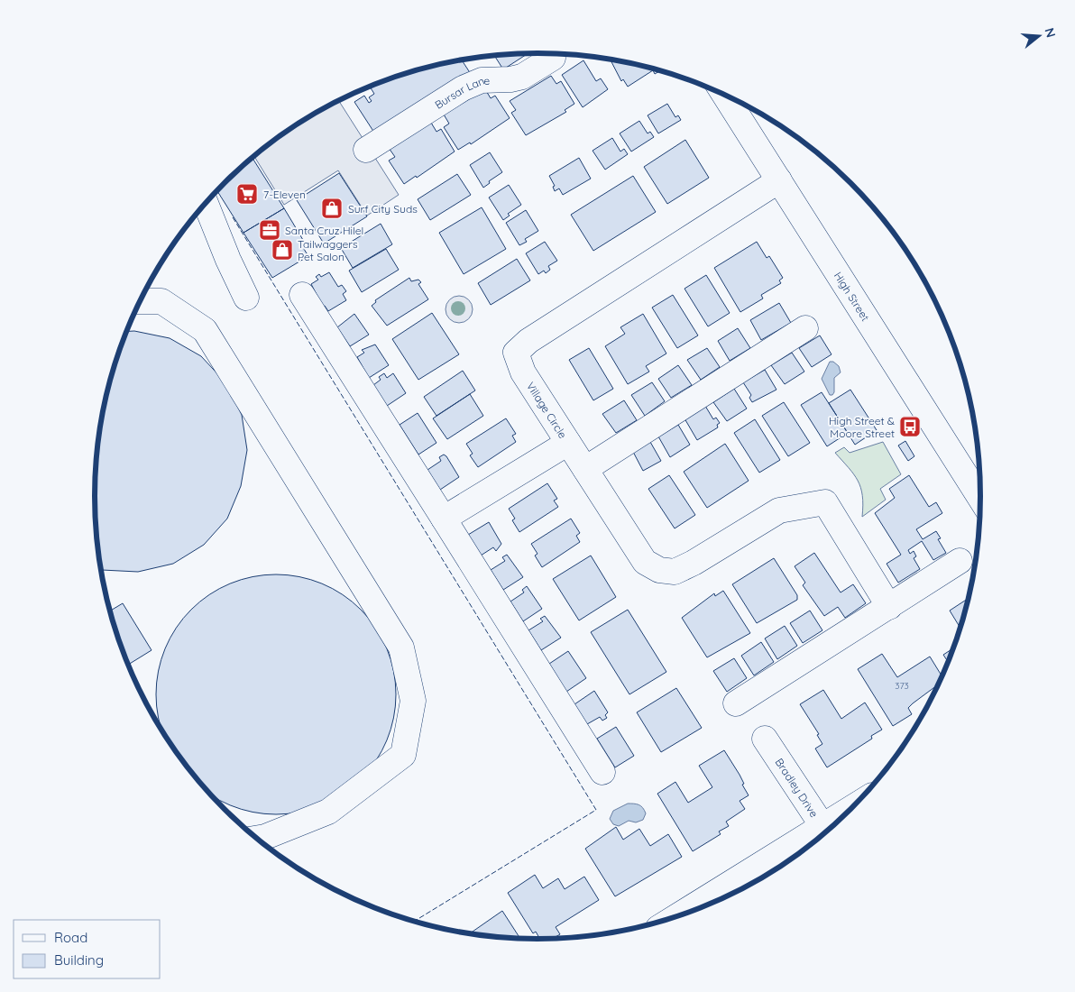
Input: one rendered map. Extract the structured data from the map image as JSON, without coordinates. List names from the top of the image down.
{
  "streets": {
    "street": [
      "Bursar Lane",
      "High Street",
      "Village Circle",
      "Bradley Drive"
    ]
  },
  "crossings": [
    ["High Street", "Village Circle"]
  ],
  "places": {
    "supermarket": ["7-Eleven"],
    "shop": ["Surf City Suds", "Tailwaggers Pet Salon"],
    "office": ["Santa Cruz Hilel"],
    "bus stop": ["High Street & Moore Street"]
  },
  "house_numbers": ["373"],
  "legend": ["Road", "Building"],
  "north": "right"
}
